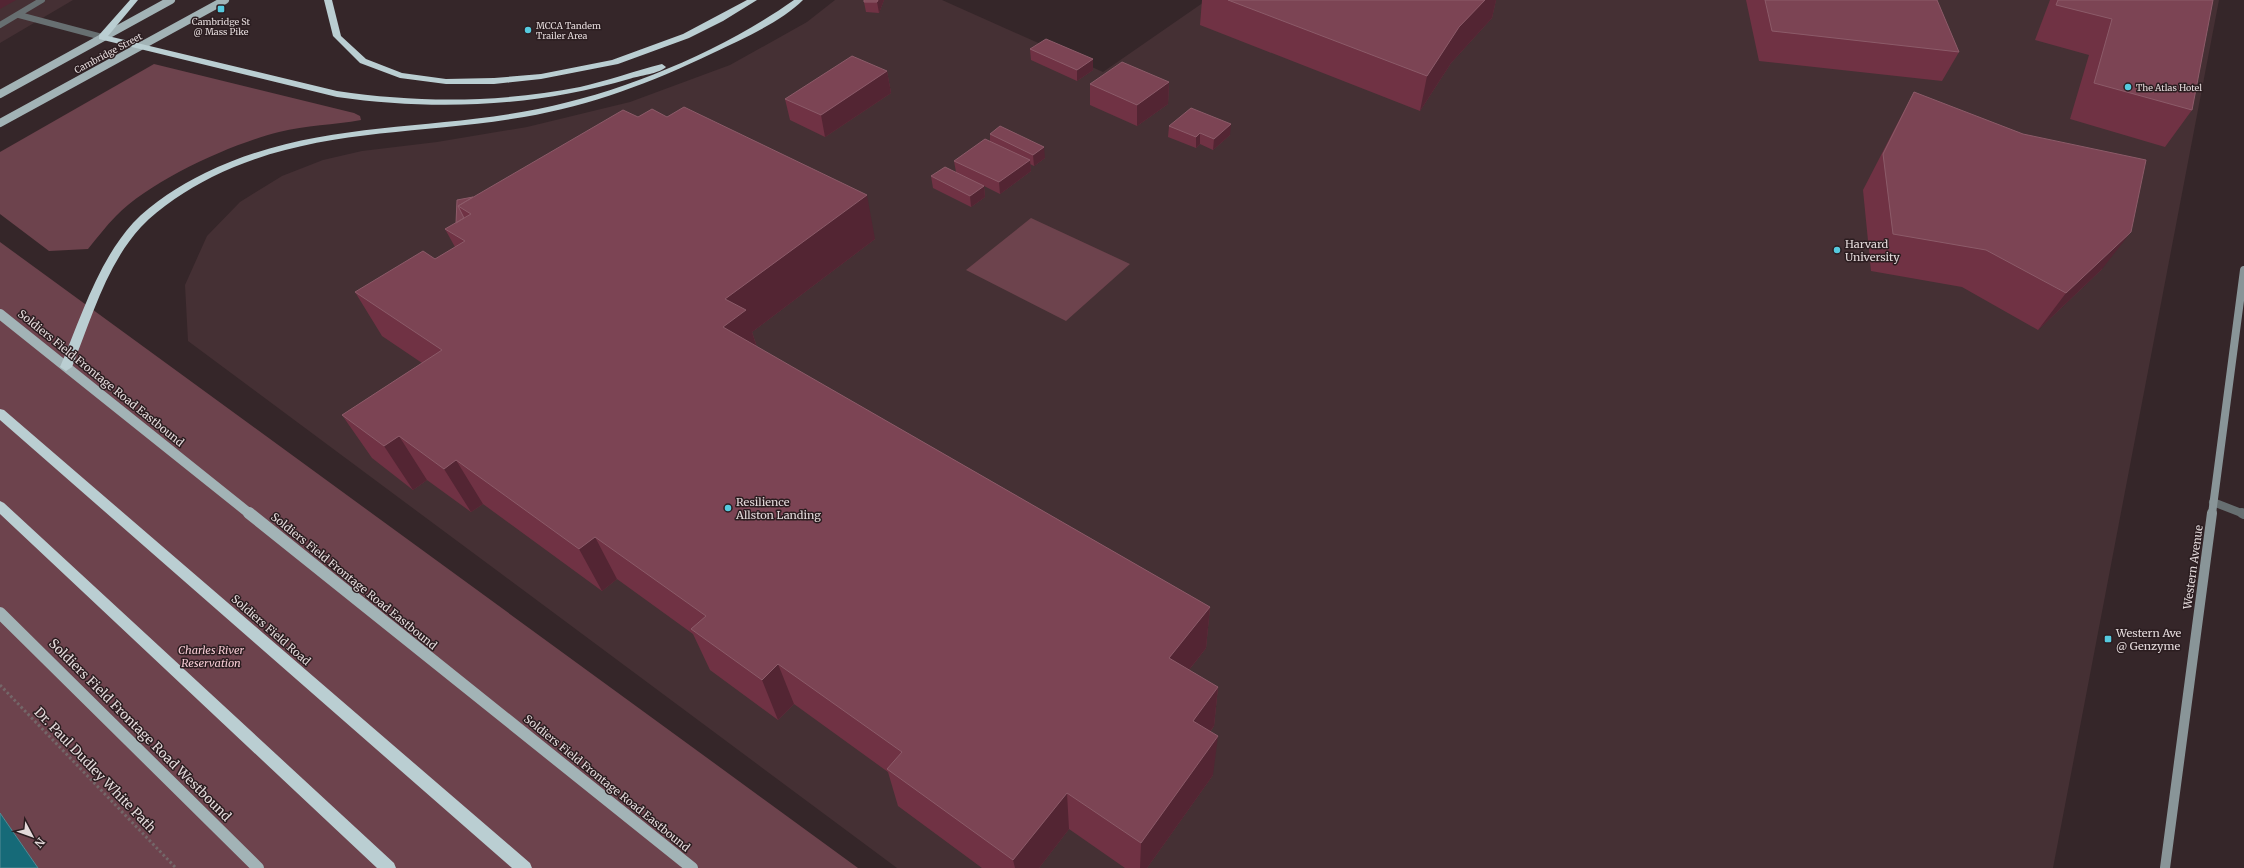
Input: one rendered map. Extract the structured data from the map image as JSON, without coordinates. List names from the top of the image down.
{
  "streets": {
    "highway": ["Soldiers Field Road"],
    "main road": [
      "Cambridge Street",
      "Soldiers Field Frontage Road Eastbound",
      "Western Avenue",
      "Soldiers Field Frontage Road Westbound"
    ],
    "path": ["Dr. Paul Dudley White Path"]
  },
  "parks": ["Charles River Reservation"],
  "places": {
    "transit": ["Cambridge St @ Mass Pike", "Western Ave @ Genzyme"],
    "other": [
      "MCCA Tandem Trailer Area",
      "The Atlas Hotel",
      "Harvard University",
      "Resilience Allston Landing"
    ]
  },
  "north": "bottom right"
}
